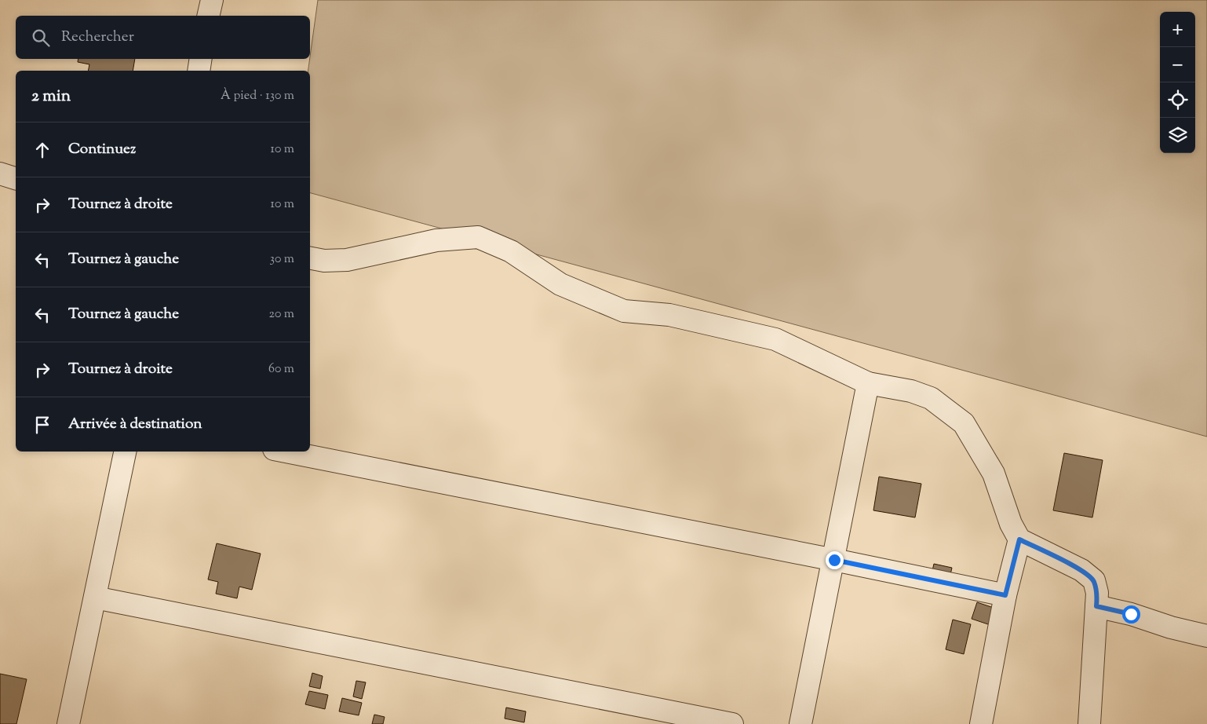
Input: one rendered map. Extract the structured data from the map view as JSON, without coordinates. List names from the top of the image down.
{
  "page": {
    "map_buttons": ["+", "−"],
    "search": "Rechercher",
    "heading": ["2 min", "À pied · 130 m"],
    "list": [
      ["Continuez", "10 m"],
      ["Tournez à droite", "10 m"],
      ["Tournez à gauche", "30 m"],
      ["Tournez à gauche", "20 m"],
      ["Tournez à droite", "60 m"],
      "Arrivée à destination"
    ]
  }
}
